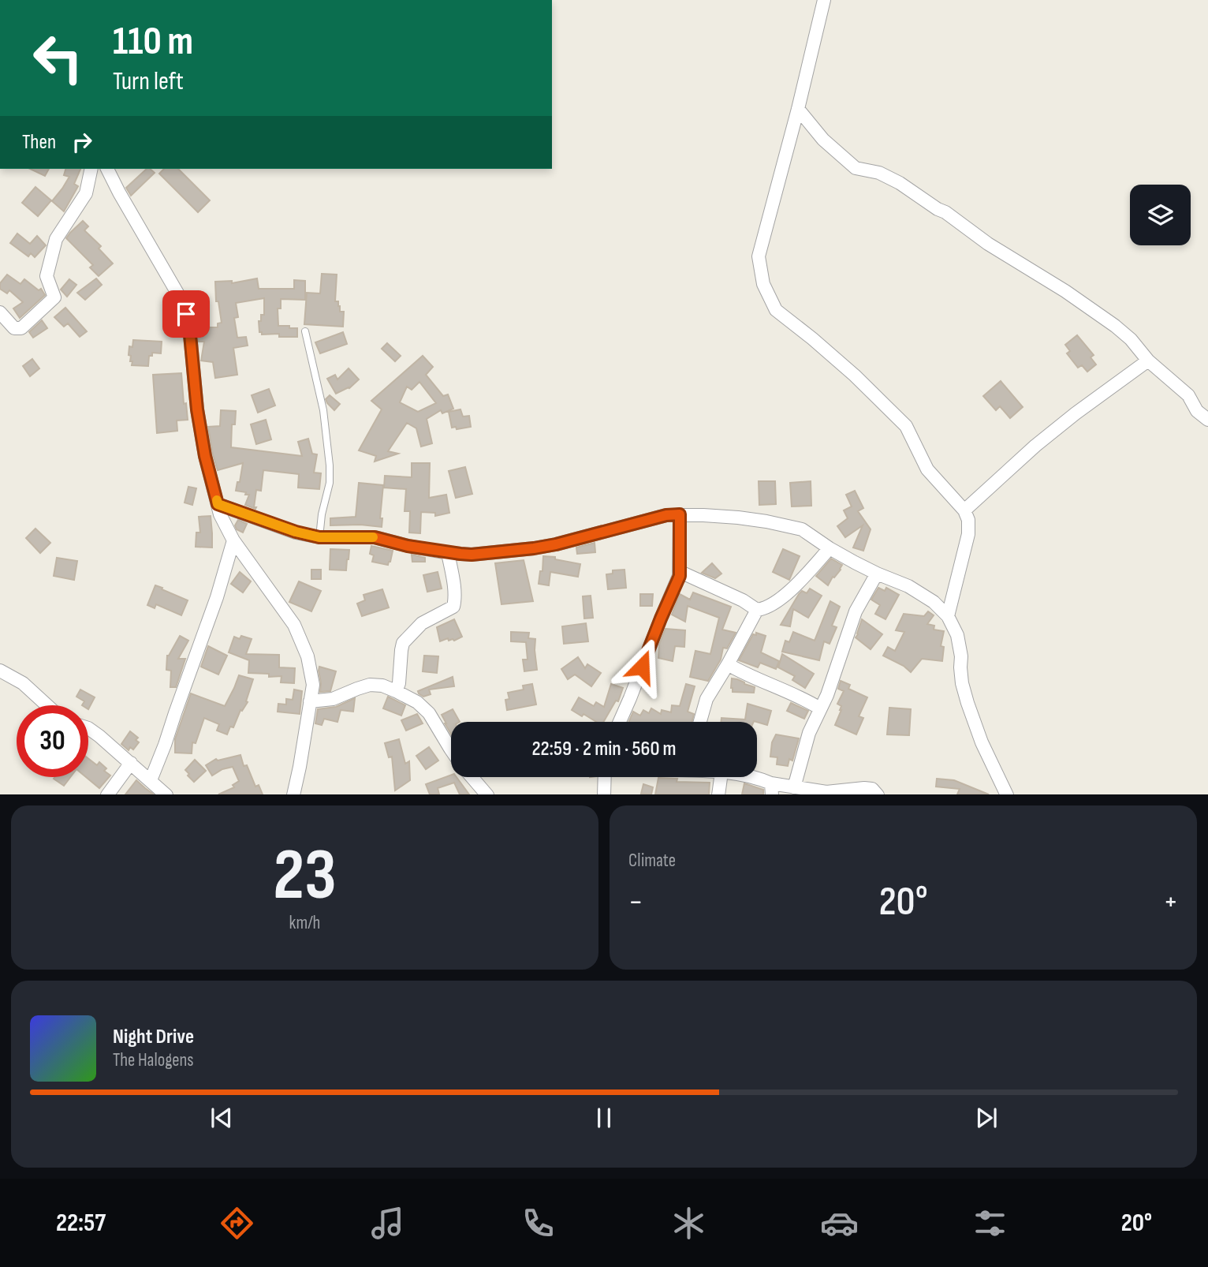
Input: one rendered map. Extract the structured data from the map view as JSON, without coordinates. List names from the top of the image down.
{
  "page": {
    "turn": ["110 m", "Turn left"],
    "then": "Then",
    "limit": "30",
    "trip": "22:59 · 2 min · 560 m",
    "tile": [
      ["23", "km/h"],
      "Climate"
    ],
    "heat": ["−", "20°", "+"],
    "song": ["Night Drive", "The Halogens"],
    "tabs": ["22:57", "20°"]
  }
}
